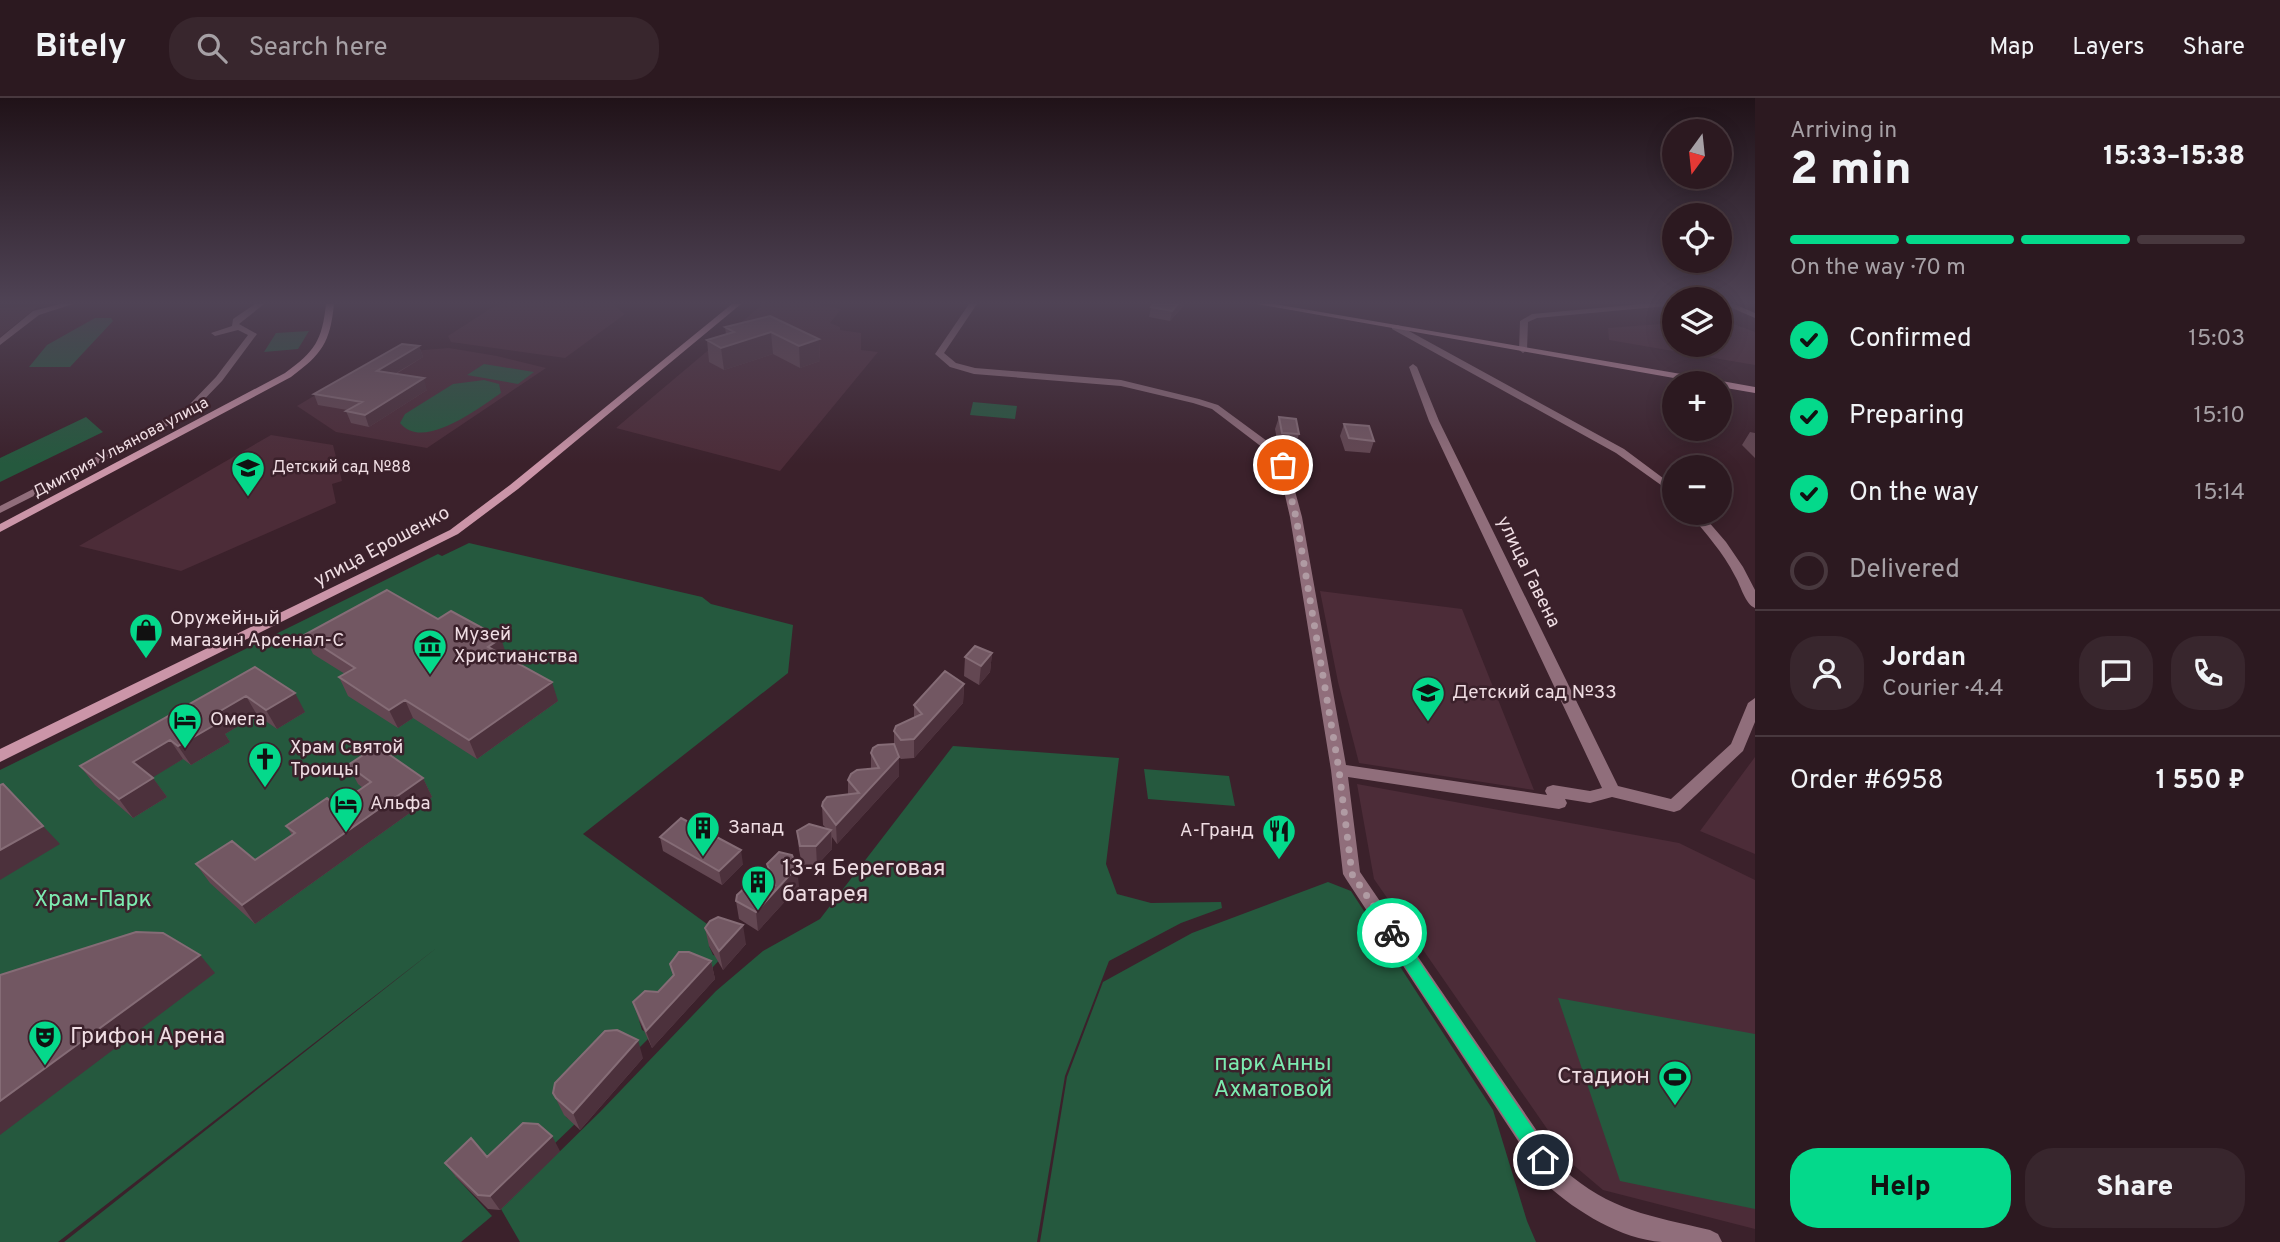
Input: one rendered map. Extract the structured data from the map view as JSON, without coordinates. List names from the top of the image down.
{
  "streets": {
    "main road": ["Дмитрия Ульянова улица", "улица Ерошенко"],
    "street": ["улица Гавена"]
  },
  "parks": ["Храм-Парк", "парк Анны Ахматовой"],
  "places": {
    "school or university": ["Детский сад №88", "Детский сад №33"],
    "shop": ["Оружейный магазин Арсенал-С"],
    "museum": ["Музей Христианства"],
    "hotel": ["Омега", "Альфа"],
    "church": ["Храм Святой Троицы"],
    "building": ["Запад", "13-я Береговая батарея"],
    "restaurant": ["А-Гранд"],
    "theatre": ["Грифон Арена"],
    "sports": ["Стадион"]
  },
  "north": "bottom",
  "page": {
    "header": "Bitely",
    "search": "Search here",
    "nav": ["Map", "Layers", "Share"],
    "heading": ["2 min", "Arriving in", "15:33–15:38"],
    "panel": [
      "Jordan",
      "Courier · 4.4",
      "Order #6958",
      "1 550 ₽"
    ],
    "map_buttons": ["+", "−"],
    "bar": "On the way · 70 m",
    "list": [
      ["Confirmed", "15:03"],
      ["Preparing", "15:10"],
      ["On the way", "15:14"],
      "Delivered"
    ],
    "buttons": ["Help", "Share"]
  }
}
